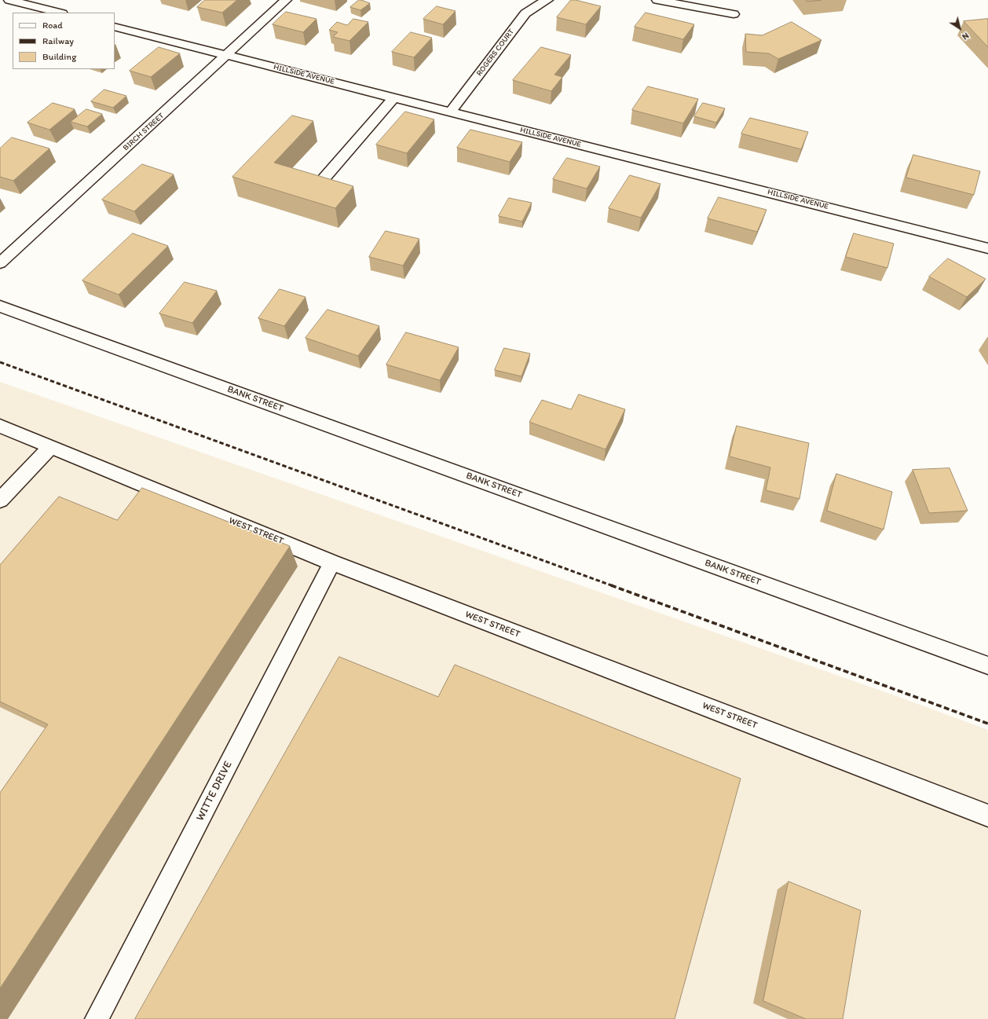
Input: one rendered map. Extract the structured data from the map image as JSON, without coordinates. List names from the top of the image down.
{
  "streets": {
    "street": [
      "ROGERS COURT",
      "HILLSIDE AVENUE",
      "BIRCH STREET",
      "BANK STREET",
      "WEST STREET",
      "WITTE DRIVE"
    ]
  },
  "crossings": [
    ["ROGERS COURT", "HILLSIDE AVENUE"],
    ["HILLSIDE AVENUE", "BIRCH STREET"],
    ["WEST STREET", "WITTE DRIVE"]
  ],
  "legend": ["Road", "Railway", "Building"],
  "north": "bottom right"
}
